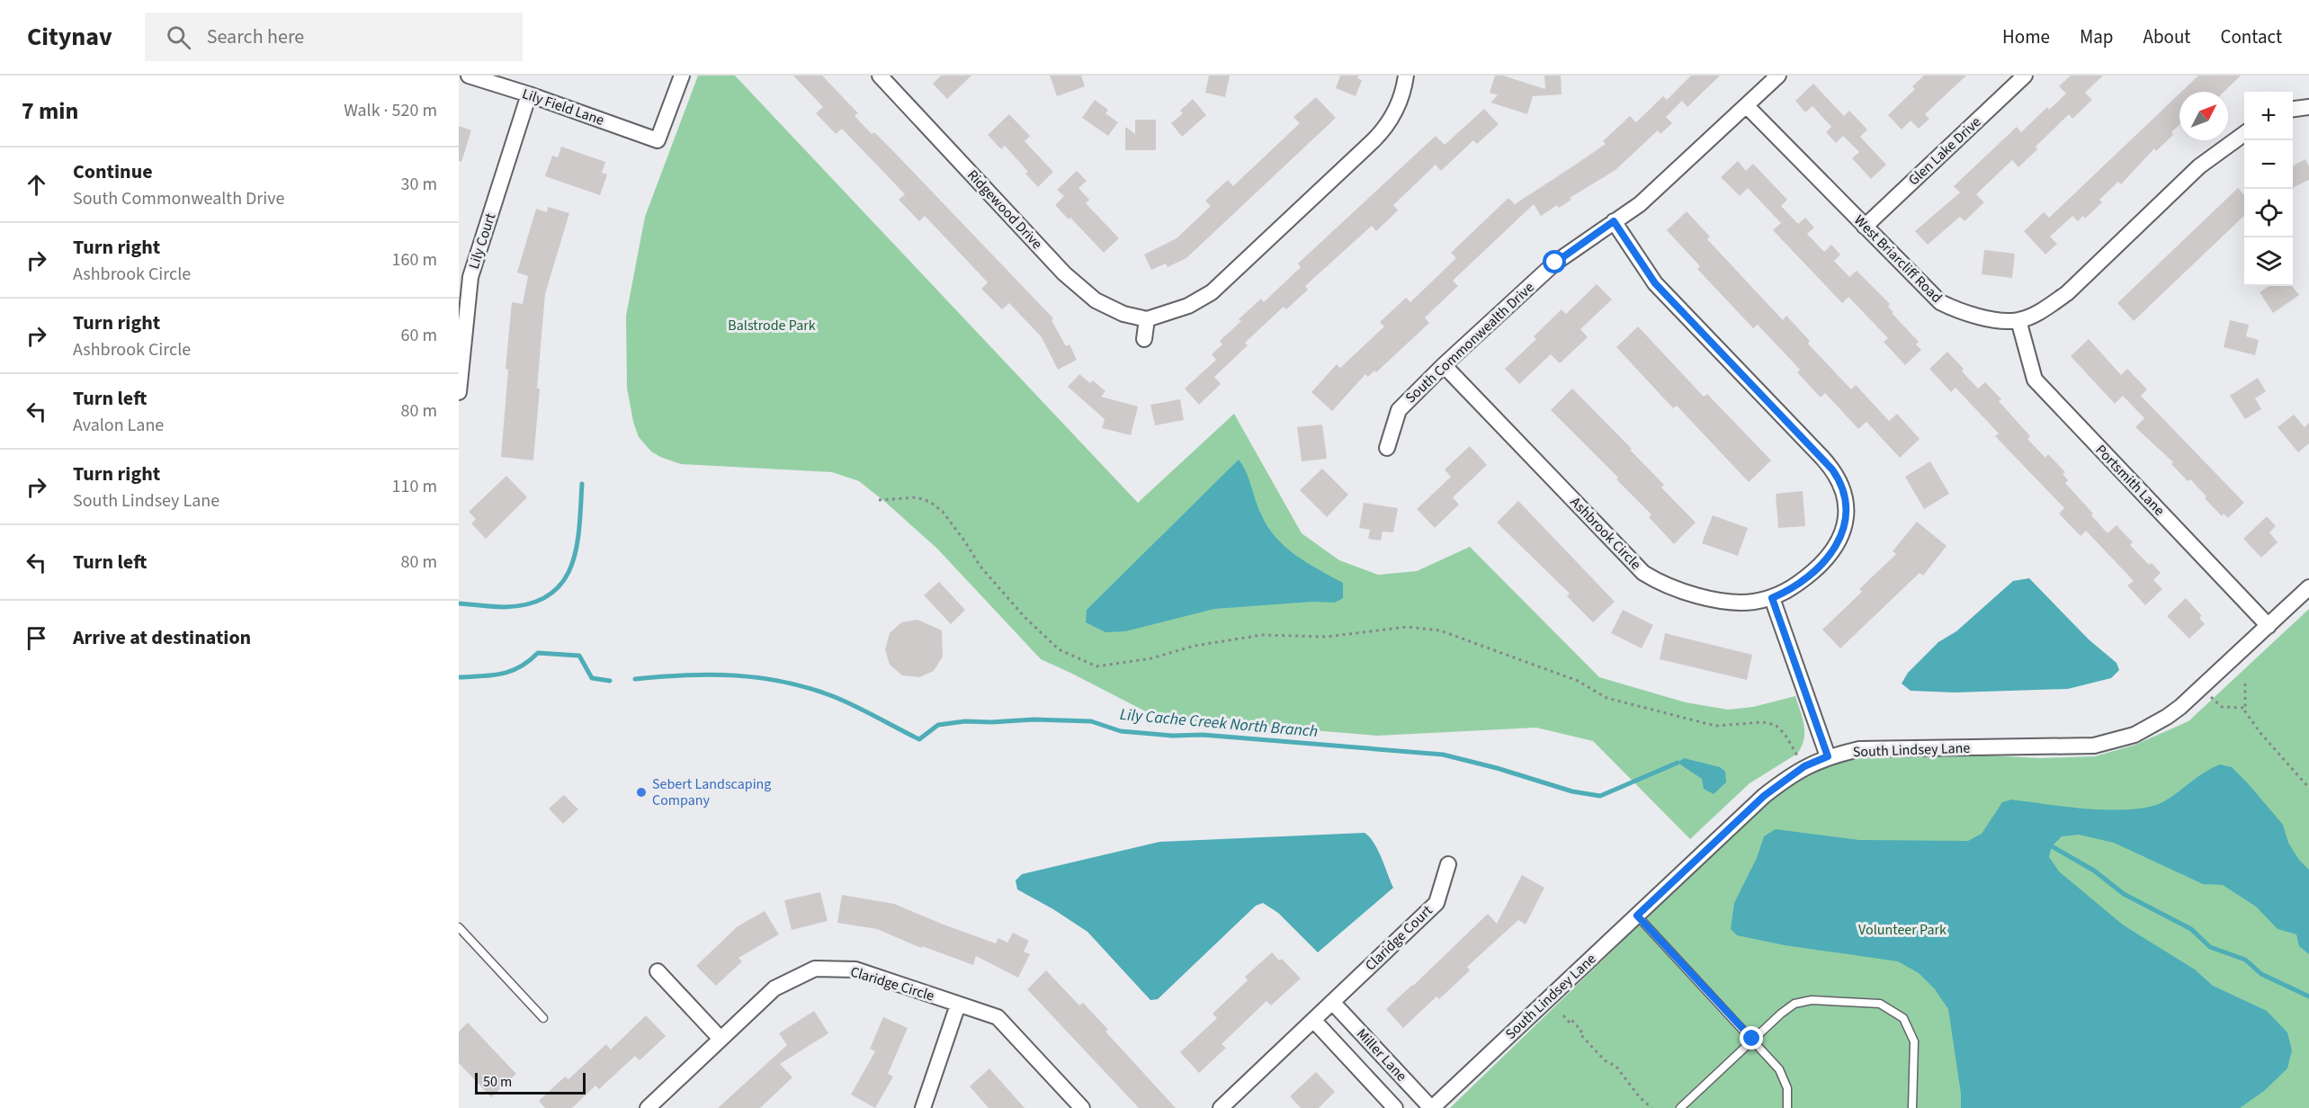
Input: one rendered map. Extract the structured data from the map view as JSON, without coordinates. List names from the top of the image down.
{
  "streets": {
    "street": [
      "Lily Field Lane",
      "Glen Lake Drive",
      "Ridgewood Drive",
      "Lily Court",
      "West Briarcliff Road",
      "South Commonwealth Drive",
      "Portsmith Lane",
      "Ashbrook Circle",
      "South Lindsey Lane",
      "Claridge Court",
      "Claridge Circle",
      "Miller Lane"
    ]
  },
  "crossings": [
    ["Lily Field Lane", "Lily Court"],
    ["Glen Lake Drive", "West Briarcliff Road"],
    ["West Briarcliff Road", "South Commonwealth Drive"],
    ["West Briarcliff Road", "Portsmith Lane"],
    ["South Commonwealth Drive", "Ashbrook Circle"],
    ["Portsmith Lane", "South Lindsey Lane"],
    ["South Lindsey Lane", "Miller Lane"],
    ["Claridge Court", "Miller Lane"]
  ],
  "water": ["Lily Cache Creek North Branch"],
  "parks": ["Balstrode Park", "Volunteer Park"],
  "places": ["Sebert Landscaping Company"],
  "scale_bar": "50 m",
  "north": "top right",
  "page": {
    "header": "Citynav",
    "search": "Search here",
    "nav": [
      "Home",
      "Map",
      "About",
      "Contact"
    ],
    "heading": ["7 min", "Walk · 520 m"],
    "map_buttons": ["+", "−"],
    "list": [
      ["Continue", "South Commonwealth Drive", "30 m"],
      ["Turn right", "Ashbrook Circle", "160 m"],
      ["Turn right", "Ashbrook Circle", "60 m"],
      ["Turn left", "Avalon Lane", "80 m"],
      ["Turn right", "South Lindsey Lane", "110 m"],
      ["Turn left", "80 m"],
      "Arrive at destination"
    ],
    "scale": "50 m"
  }
}
